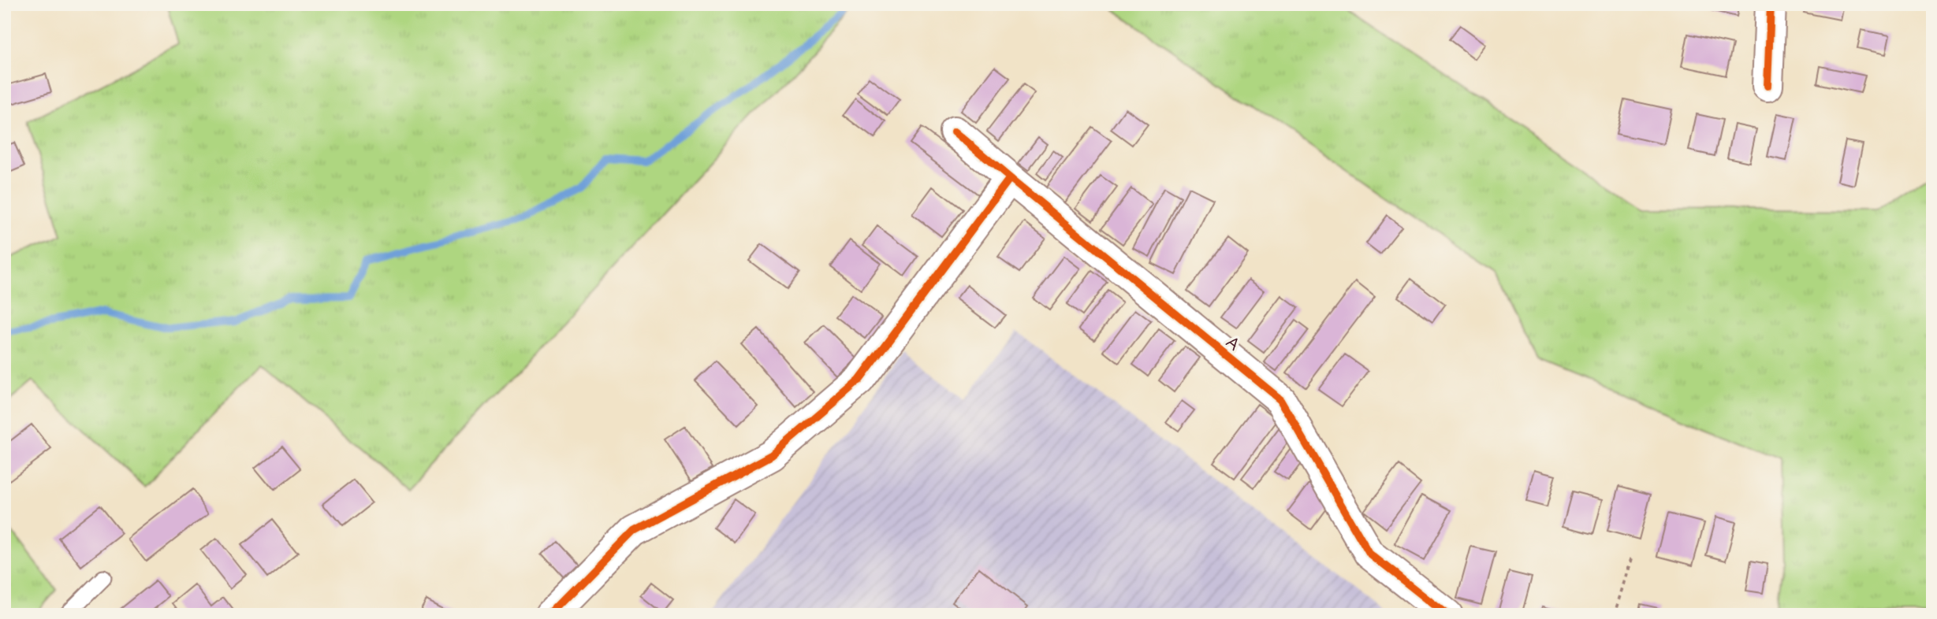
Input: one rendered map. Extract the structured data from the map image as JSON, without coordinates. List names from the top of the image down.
{
  "streets": {
    "street": ["A"]
  }
}
